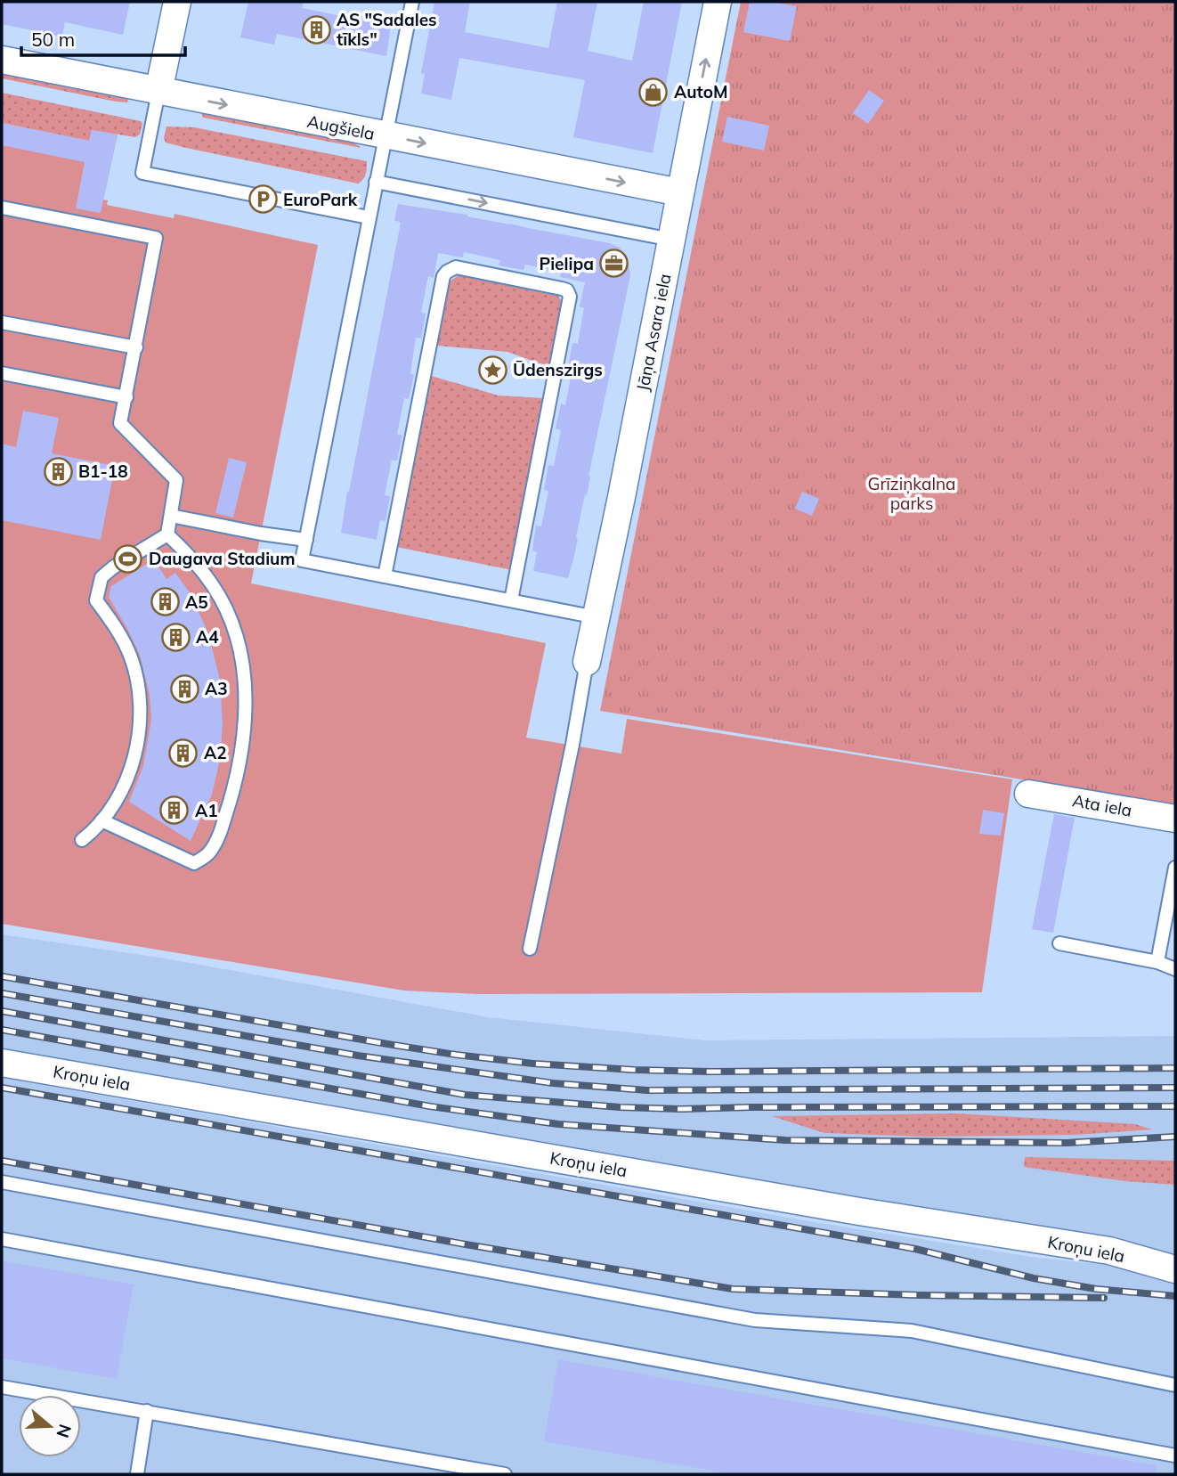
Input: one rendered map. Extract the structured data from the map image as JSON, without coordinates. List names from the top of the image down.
{
  "streets": {
    "street": [
      "Augšiela",
      "Jāņa Asara iela",
      "Ata iela",
      "Kroņu iela"
    ]
  },
  "crossings": [
    ["Augšiela", "Jāņa Asara iela"]
  ],
  "one_way": ["Augšiela"],
  "parks": ["Grīziņkalna parks"],
  "places": {
    "building": [
      "AS \"Sadales tīkls\"",
      "B1-18",
      "A5",
      "A4",
      "A3",
      "A2",
      "A1"
    ],
    "shop": ["AutoM"],
    "parking": ["EuroPark"],
    "office": ["Pielipa"],
    "place": ["Ūdenszirgs"],
    "sports": ["Daugava Stadium"]
  },
  "scale_bar": "50 m",
  "north": "right"
}
